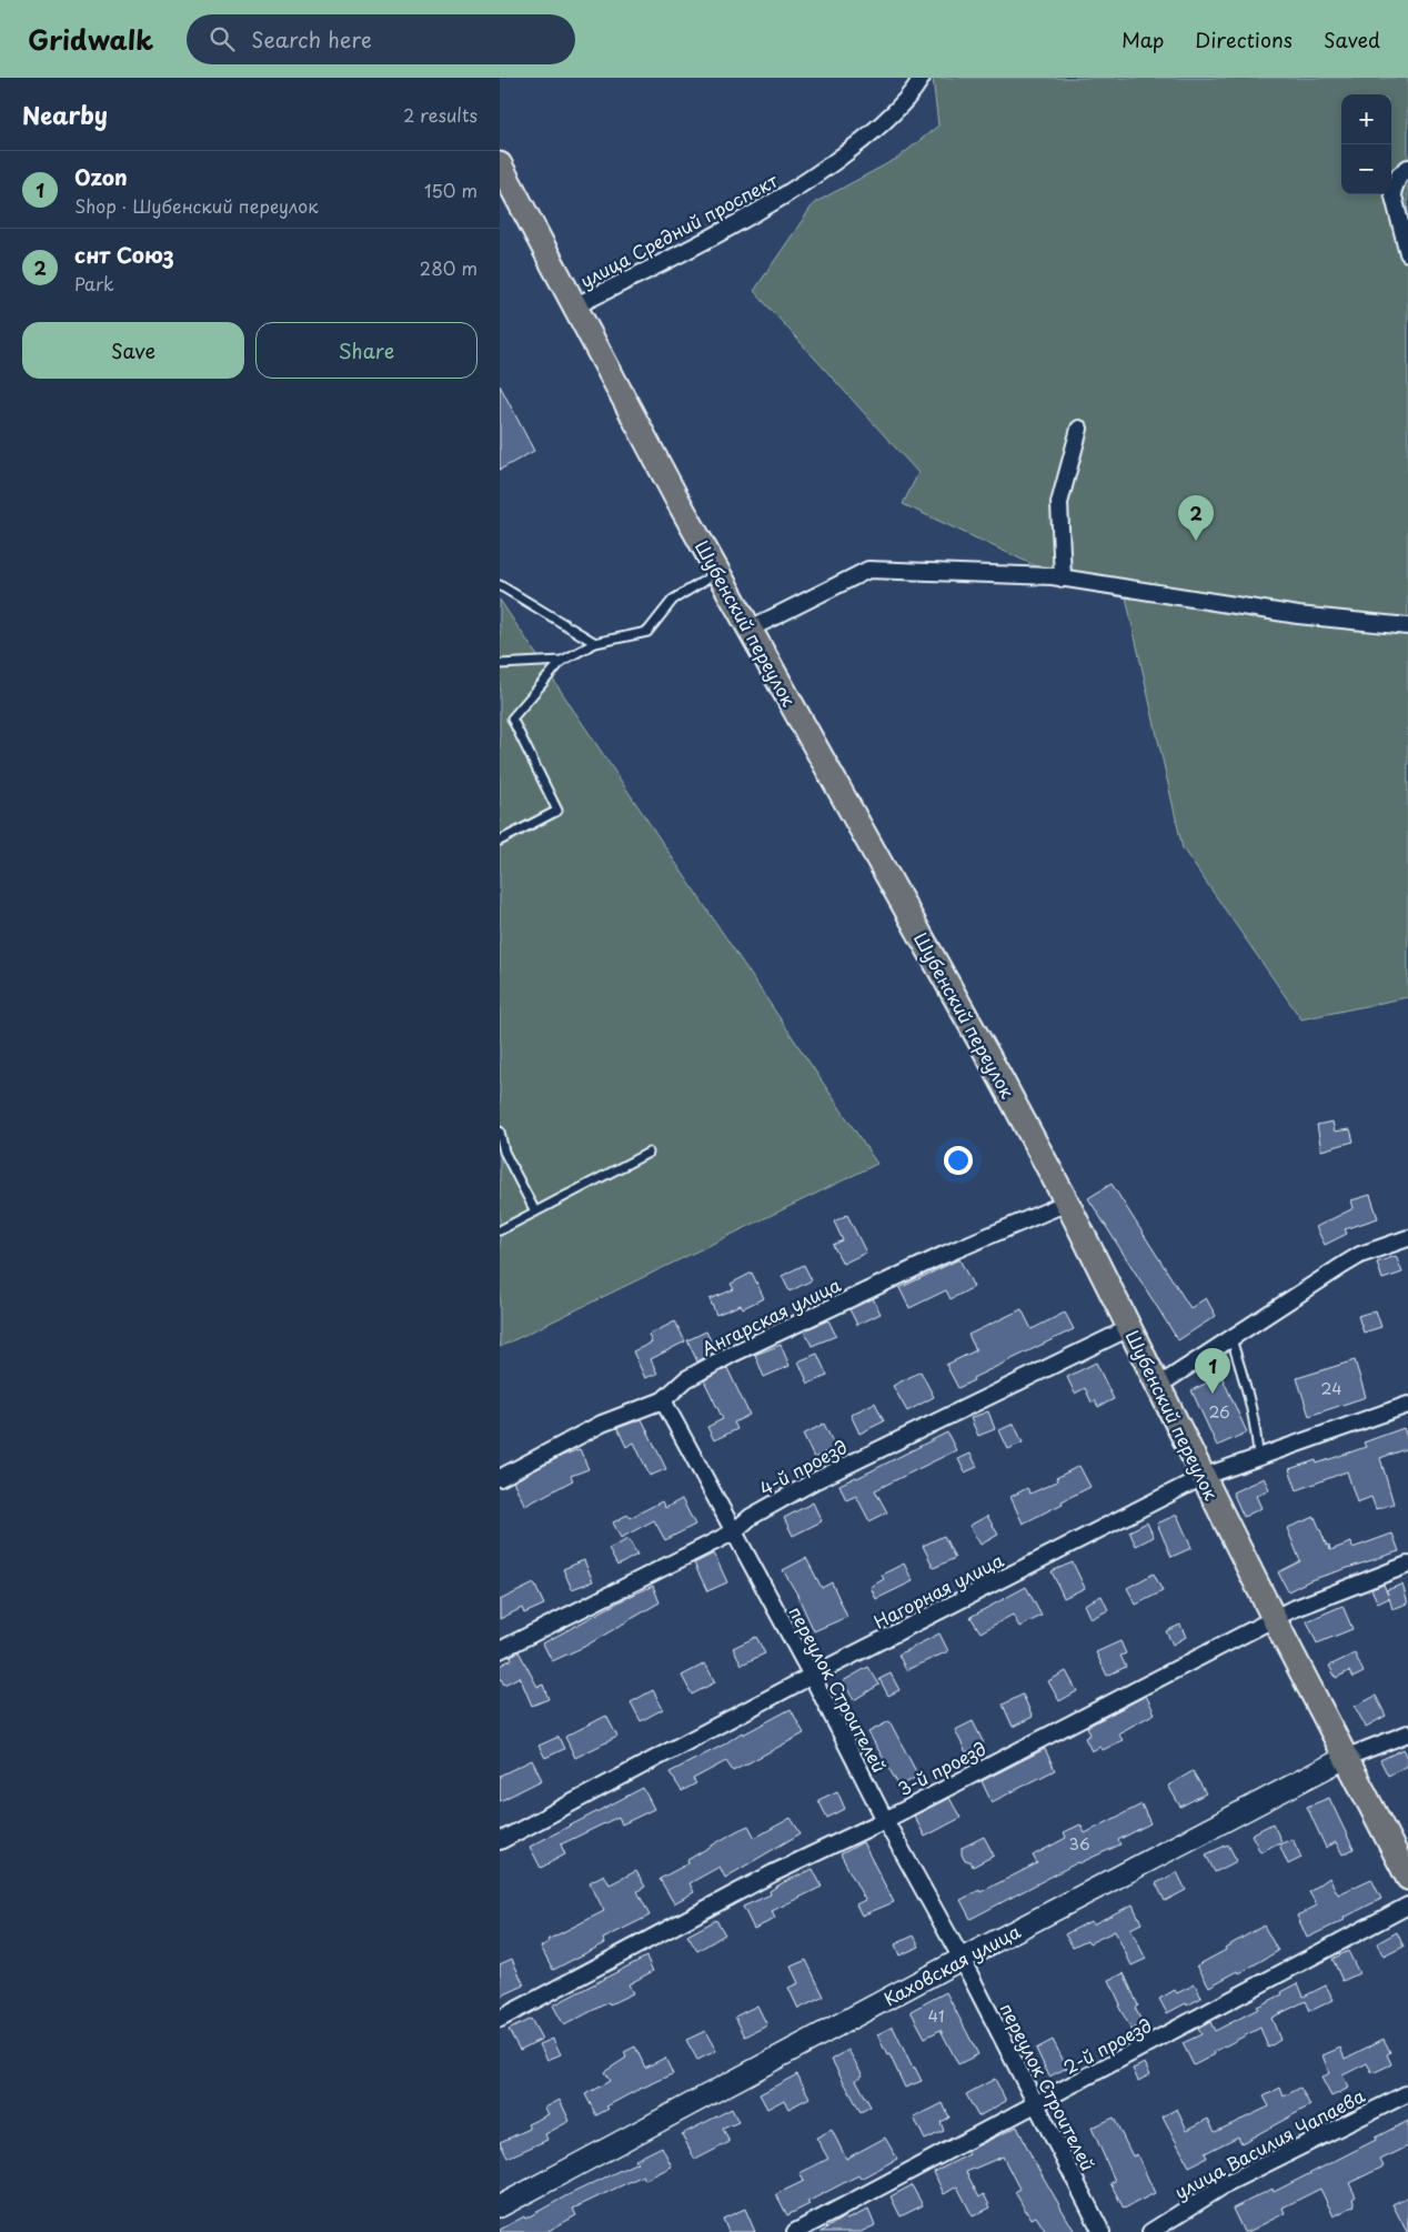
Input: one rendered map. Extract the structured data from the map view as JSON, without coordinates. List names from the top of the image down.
{
  "streets": {
    "main road": ["Шубенский переулок", "Каховская улица"],
    "street": [
      "улица Средний проспект",
      "Ангарская улица",
      "4-й проезд",
      "Нагорная улица",
      "переулок Строителей",
      "3-й проезд",
      "2-й проезд",
      "улица Василия Чапаева"
    ]
  },
  "crossings": [
    ["улица Средний проспект", "Шубенский переулок"],
    ["Шубенский переулок", "Ангарская улица"],
    ["Шубенский переулок", "4-й проезд"],
    ["Шубенский переулок", "Нагорная улица"],
    ["Шубенский переулок", "3-й проезд"],
    ["Шубенский переулок", "Каховская улица"],
    ["Ангарская улица", "переулок Строителей"],
    ["4-й проезд", "переулок Строителей"],
    ["Нагорная улица", "переулок Строителей"],
    ["переулок Строителей", "3-й проезд"],
    ["переулок Строителей", "Каховская улица"],
    ["переулок Строителей", "2-й проезд"]
  ],
  "house_numbers": [
    "24",
    "26",
    "36",
    "41"
  ],
  "page": {
    "header": "Gridwalk",
    "search": "Search here",
    "nav": ["Map", "Directions", "Saved"],
    "heading": ["Nearby", "2 results"],
    "map_buttons": ["+", "−"],
    "list": [
      {
        "mark": "1",
        "name": "Ozon",
        "note": "Shop · Шубенский переулок",
        "value": "150 m"
      },
      {
        "mark": "2",
        "name": "снт Союз",
        "note": "Park",
        "value": "280 m"
      }
    ],
    "buttons": ["Save", "Share"],
    "pins": ["2", "1"]
  }
}
